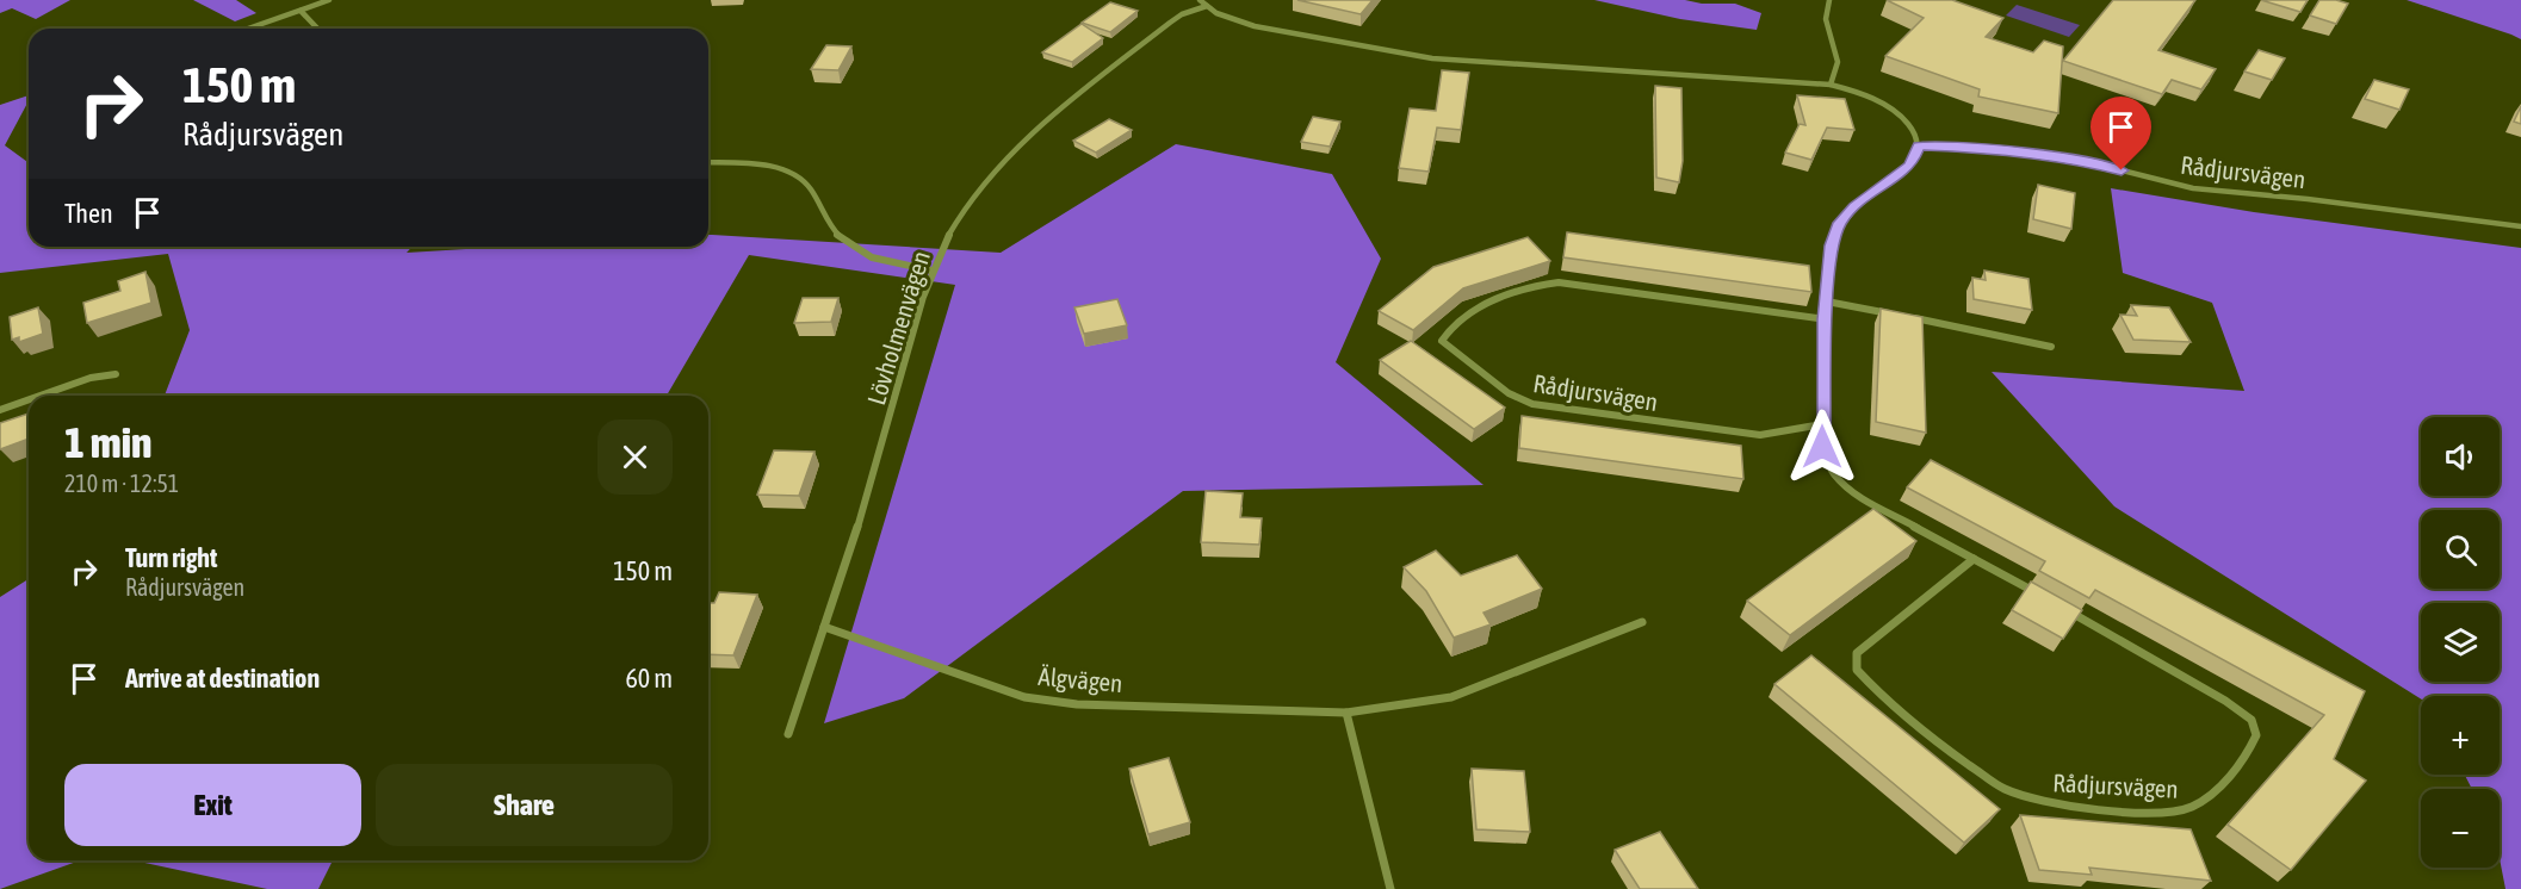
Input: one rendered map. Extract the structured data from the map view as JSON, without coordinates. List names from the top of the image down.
{
  "streets": {
    "street": ["Rådjursvägen", "Lövholmenvägen", "Älgvägen"]
  },
  "crossings": [
    ["Lövholmenvägen", "Älgvägen"]
  ],
  "page": {
    "turn": ["150 m", "Rådjursvägen"],
    "then": "Then",
    "heading": ["1 min", "210 m · 12:51"],
    "map_buttons": ["+", "−"],
    "list": [
      {
        "name": "Turn right",
        "note": "Rådjursvägen",
        "value": "150 m"
      },
      {
        "name": "Arrive at destination",
        "value": "60 m"
      }
    ],
    "buttons": ["Exit", "Share"]
  }
}
